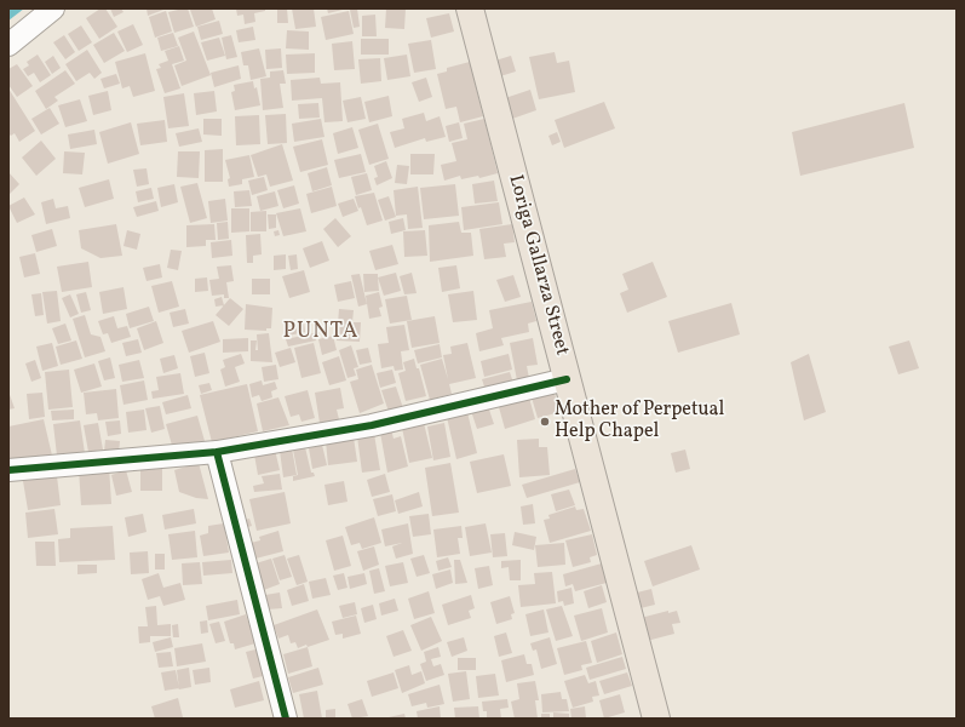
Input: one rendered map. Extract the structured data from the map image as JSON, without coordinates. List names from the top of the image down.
{
  "streets": {
    "main road": ["Loriga Gallarza Street"]
  },
  "districts": ["PUNTA"],
  "places": ["Mother of Perpetual Help Chapel"]
}
